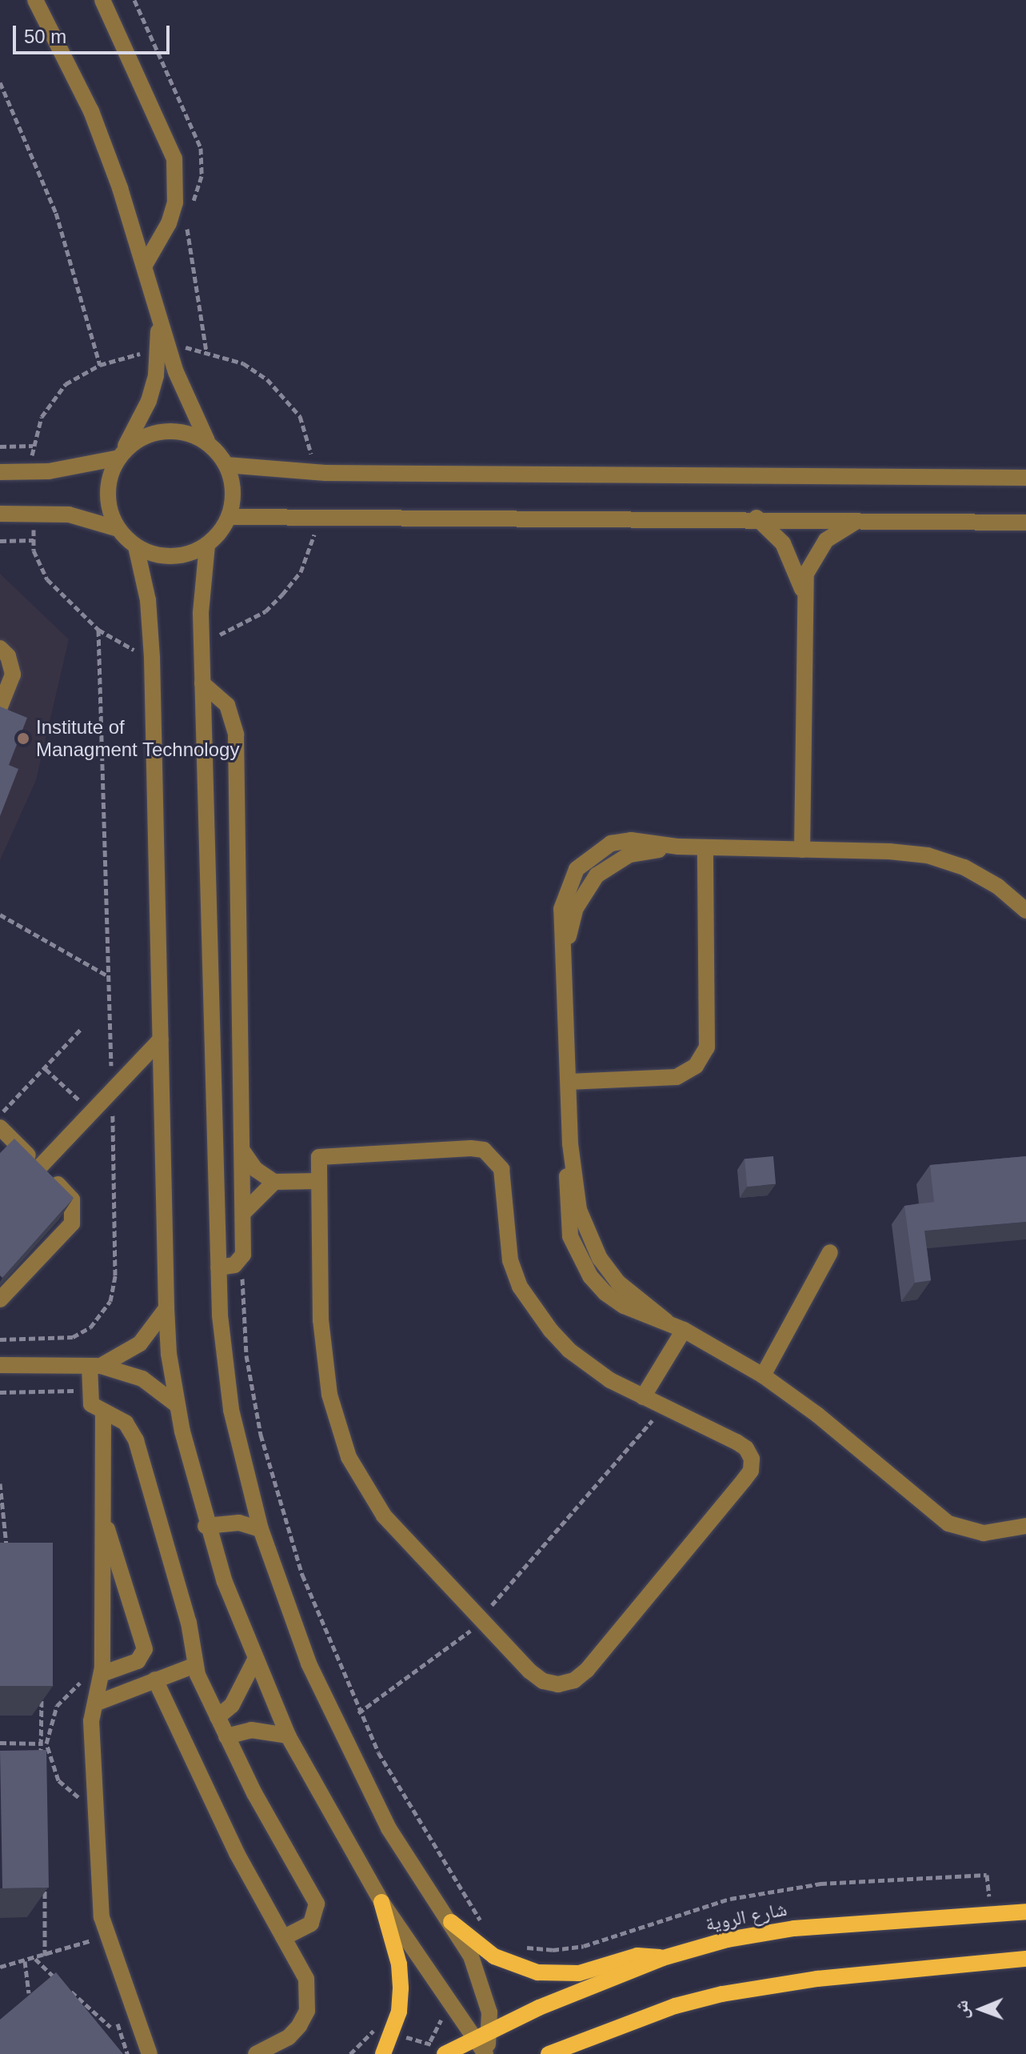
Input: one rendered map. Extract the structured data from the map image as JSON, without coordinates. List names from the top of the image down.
{
  "streets": {
    "main road": ["شارع الروية"]
  },
  "places": ["Institute of Managment Technology"],
  "scale_bar": "50 m",
  "north": "left"
}
